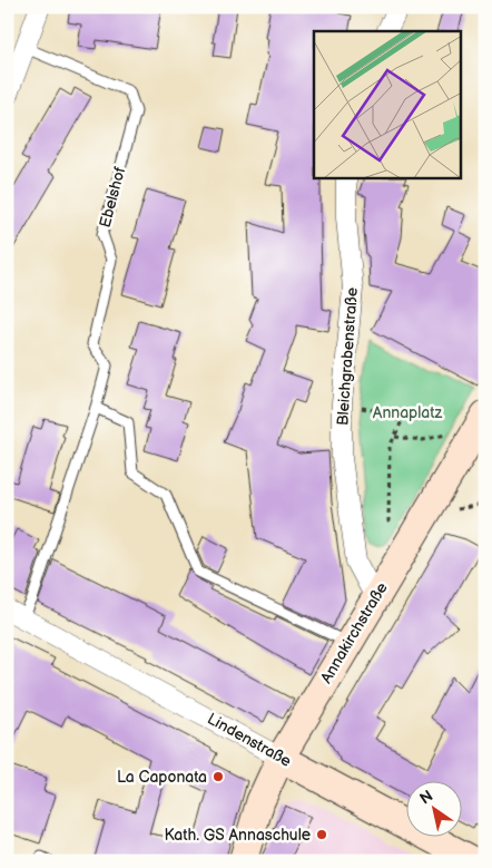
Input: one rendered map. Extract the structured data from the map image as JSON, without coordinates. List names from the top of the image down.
{
  "streets": {
    "street": ["Bleichgrabenstraße", "Annakirchstraße", "Lindenstraße"],
    "lane": ["Ebelshof"]
  },
  "crossings": [
    ["Ebelshof", "Lindenstraße"],
    ["Bleichgrabenstraße", "Annakirchstraße"],
    ["Annakirchstraße", "Lindenstraße"]
  ],
  "parks": ["Annaplatz"],
  "places": ["La Caponata", "Kath. GS Annaschule"],
  "north": "top left"
}
